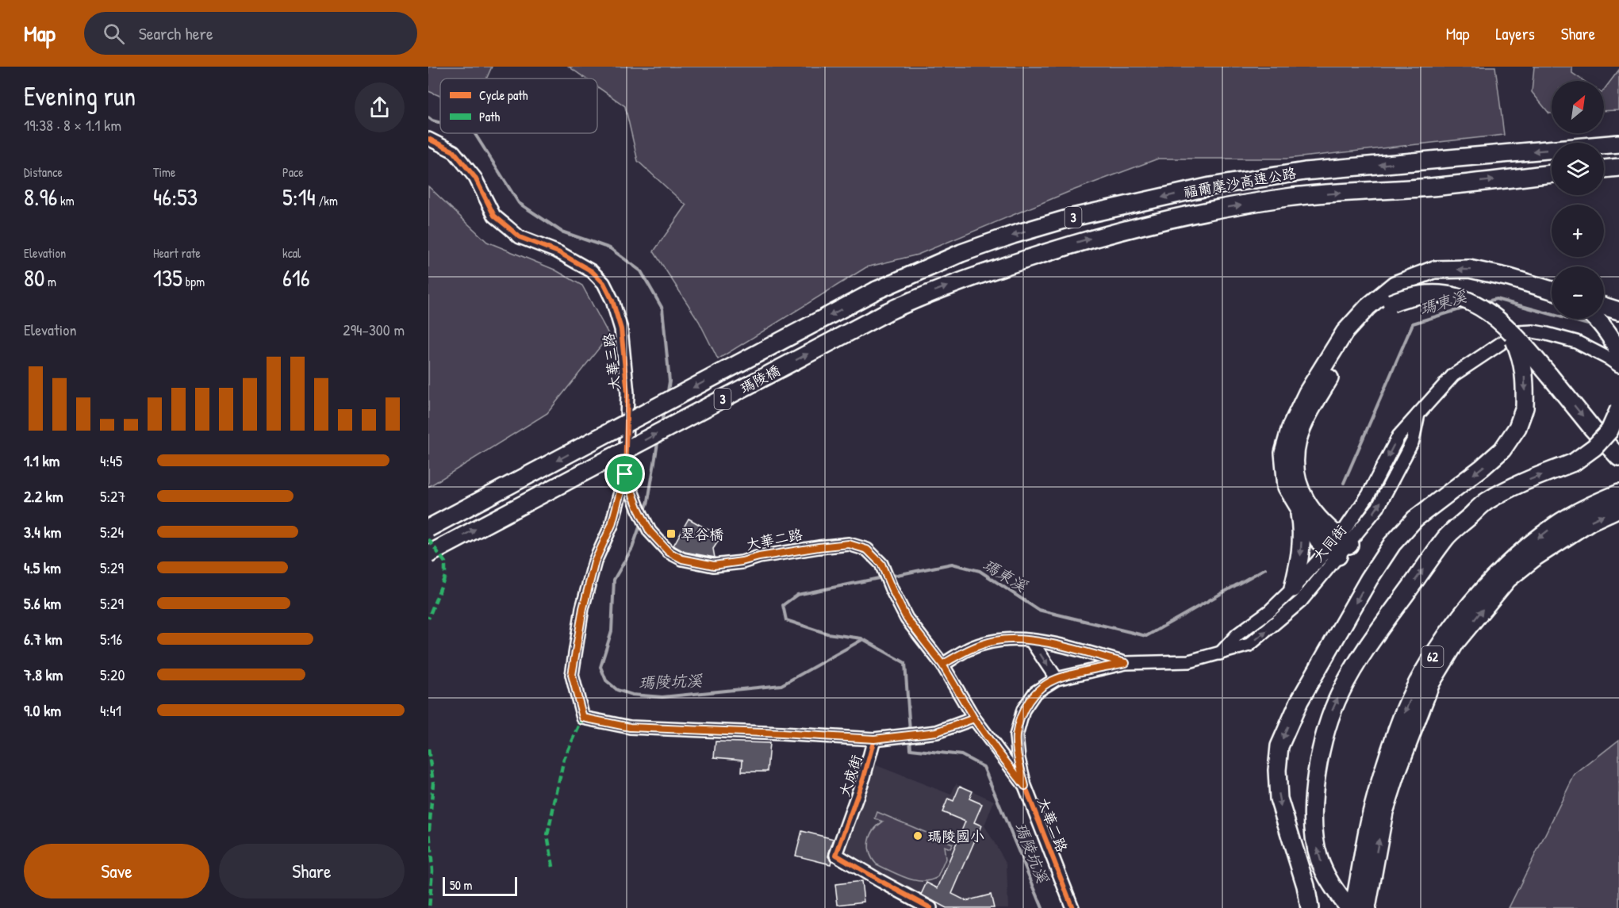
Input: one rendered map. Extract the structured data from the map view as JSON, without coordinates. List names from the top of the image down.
{
  "streets": {
    "highway": [
      "福爾摩沙高速公路",
      "3",
      "瑪陵橋",
      "62"
    ],
    "street": [
      "大華三路",
      "大華二路",
      "大同街",
      "大成街"
    ]
  },
  "crossings": [
    ["福爾摩沙高速公路", "瑪陵橋"],
    ["大華三路", "大華二路"],
    ["大華三路", "大成街"],
    ["大華二路", "大成街"]
  ],
  "water": ["瑪東溪", "瑪陵坑溪"],
  "places": {
    "transit": ["翠谷橋"],
    "other": ["瑪陵國小"]
  },
  "legend": ["Cycle path", "Path"],
  "scale_bar": "50 m",
  "north": "top right",
  "page": {
    "header": "Map",
    "search": "Search here",
    "nav": ["Map", "Layers", "Share"],
    "heading": ["Evening run", "19:38 · 8 × 1.1 km"],
    "map_buttons": ["+", "−"],
    "stats": [
      ["Distance", "8.96 km"],
      ["Time", "46:53"],
      ["Pace", "5:14 /km"],
      ["Elevation", "80 m"],
      ["Heart rate", "135 bpm"],
      ["kcal", "616"]
    ],
    "chart": ["Elevation", "294–300 m"],
    "list": [
      {
        "name": "1.1 km",
        "note": "4:45"
      },
      {
        "name": "2.2 km",
        "note": "5:27"
      },
      {
        "name": "3.4 km",
        "note": "5:24"
      },
      {
        "name": "4.5 km",
        "note": "5:29"
      },
      {
        "name": "5.6 km",
        "note": "5:29"
      },
      {
        "name": "6.7 km",
        "note": "5:16"
      },
      {
        "name": "7.8 km",
        "note": "5:20"
      },
      {
        "name": "9.0 km",
        "note": "4:41"
      }
    ],
    "buttons": ["Save", "Share"],
    "scale": "50 m"
  }
}
